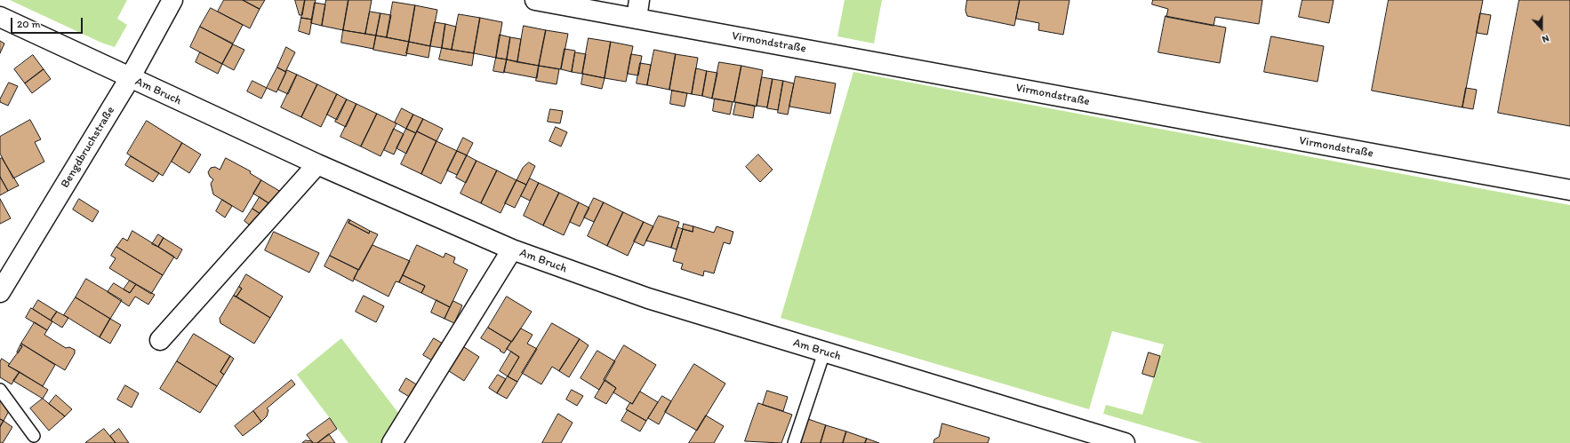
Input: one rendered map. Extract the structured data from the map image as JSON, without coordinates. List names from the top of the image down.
{
  "streets": {
    "street": ["Virmondstraße", "Am Bruch", "Bengdbruchstraße"]
  },
  "crossings": [
    ["Am Bruch", "Bengdbruchstraße"]
  ],
  "scale_bar": "20 m",
  "north": "bottom"
}
